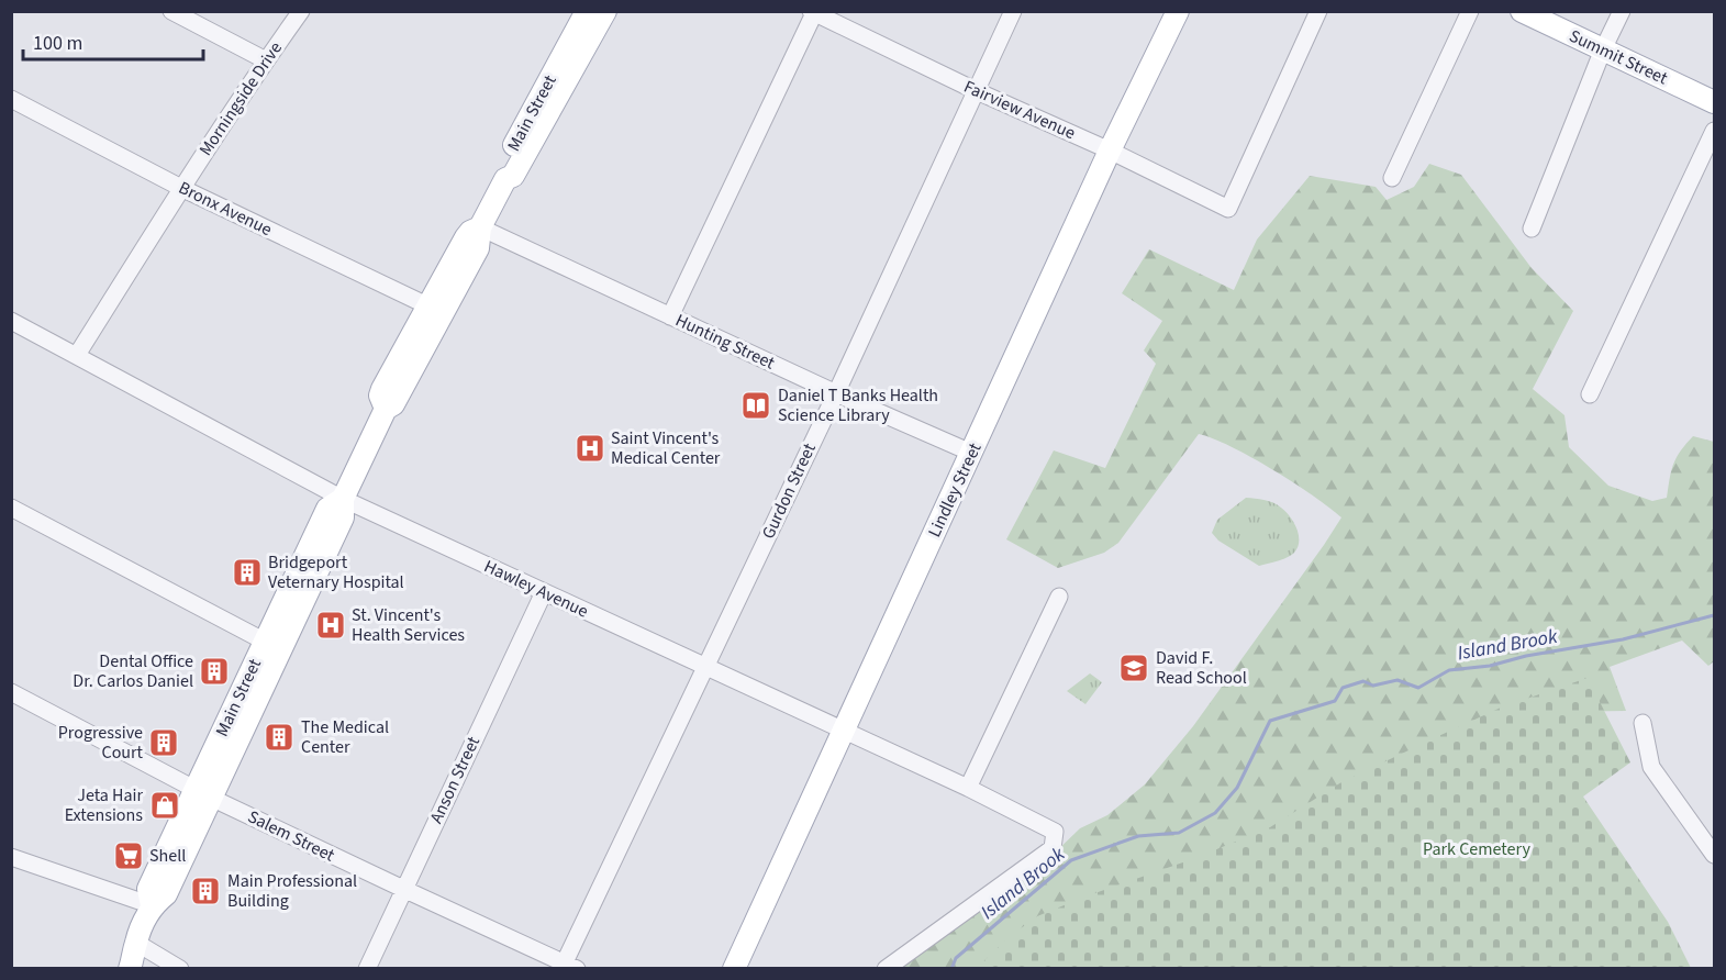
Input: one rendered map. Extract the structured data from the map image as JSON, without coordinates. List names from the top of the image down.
{
  "streets": {
    "main road": ["Summit Street", "Main Street", "Lindley Street"],
    "street": [
      "Morningside Drive",
      "Fairview Avenue",
      "Bronx Avenue",
      "Hunting Street",
      "Gurdon Street",
      "Hawley Avenue",
      "Anson Street",
      "Salem Street"
    ]
  },
  "crossings": [
    ["Morningside Drive", "Bronx Avenue"],
    ["Morningside Drive", "Hawley Avenue"],
    ["Fairview Avenue", "Lindley Street"],
    ["Fairview Avenue", "Gurdon Street"],
    ["Main Street", "Bronx Avenue"],
    ["Main Street", "Hunting Street"],
    ["Main Street", "Hawley Avenue"],
    ["Main Street", "Salem Street"],
    ["Hunting Street", "Lindley Street"],
    ["Hunting Street", "Gurdon Street"],
    ["Lindley Street", "Hawley Avenue"],
    ["Gurdon Street", "Hawley Avenue"],
    ["Gurdon Street", "Salem Street"],
    ["Hawley Avenue", "Anson Street"],
    ["Anson Street", "Salem Street"]
  ],
  "water": ["Island Brook"],
  "parks": ["Park Cemetery"],
  "places": {
    "library": ["Daniel T Banks Health Science Library"],
    "hospital": ["Saint Vincent's Medical Center", "St. Vincent's Health Services"],
    "building": [
      "Bridgeport Veternary Hospital",
      "Dental Office Dr. Carlos Daniel",
      "The Medical Center",
      "Progressive Court",
      "Main Professional Building"
    ],
    "school or university": ["David F. Read School"],
    "shop": ["Jeta Hair Extensions"],
    "supermarket": ["Shell"]
  },
  "scale_bar": "100 m"
}
